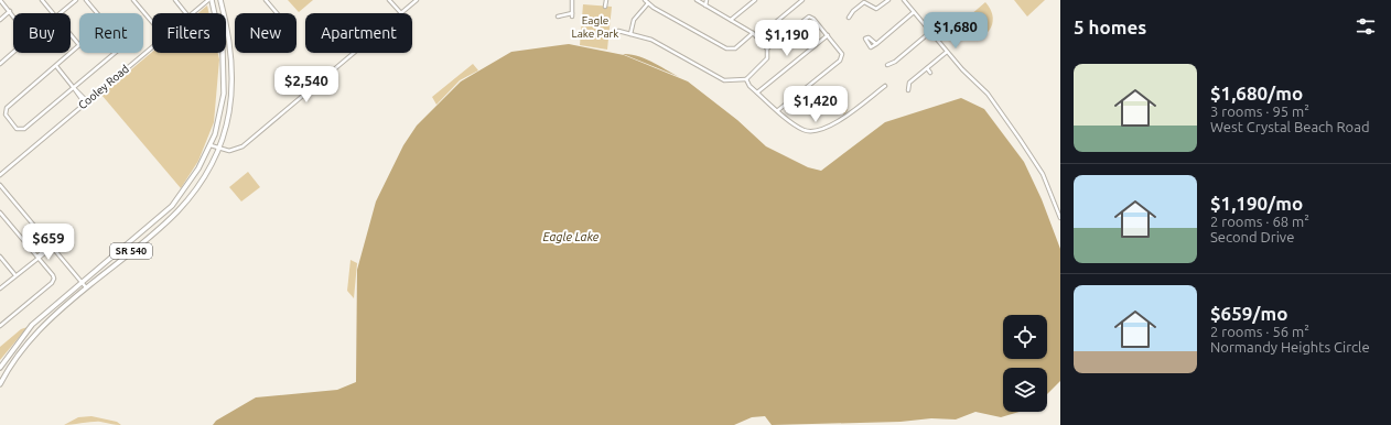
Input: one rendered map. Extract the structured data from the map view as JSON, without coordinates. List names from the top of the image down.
{
  "streets": {
    "main road": ["SR 540"],
    "street": ["Cooley Road"]
  },
  "water": ["Eagle Lake"],
  "parks": ["Eagle Lake Park"],
  "page": {
    "heading": "5 homes",
    "price": [
      "$1,680",
      "$1,190",
      "$2,540",
      "$1,420",
      "$659"
    ],
    "chip": [
      "Buy",
      "Rent",
      "Filters",
      "New",
      "Apartment"
    ],
    "list": [
      {
        "name": "$1,680/mo",
        "note": "3 rooms · 95 m² · West Crystal Beach Road"
      },
      {
        "name": "$1,190/mo",
        "note": "2 rooms · 68 m² · Second Drive"
      },
      {
        "name": "$659/mo",
        "note": "2 rooms · 56 m² · Normandy Heights Circle"
      }
    ]
  }
}
